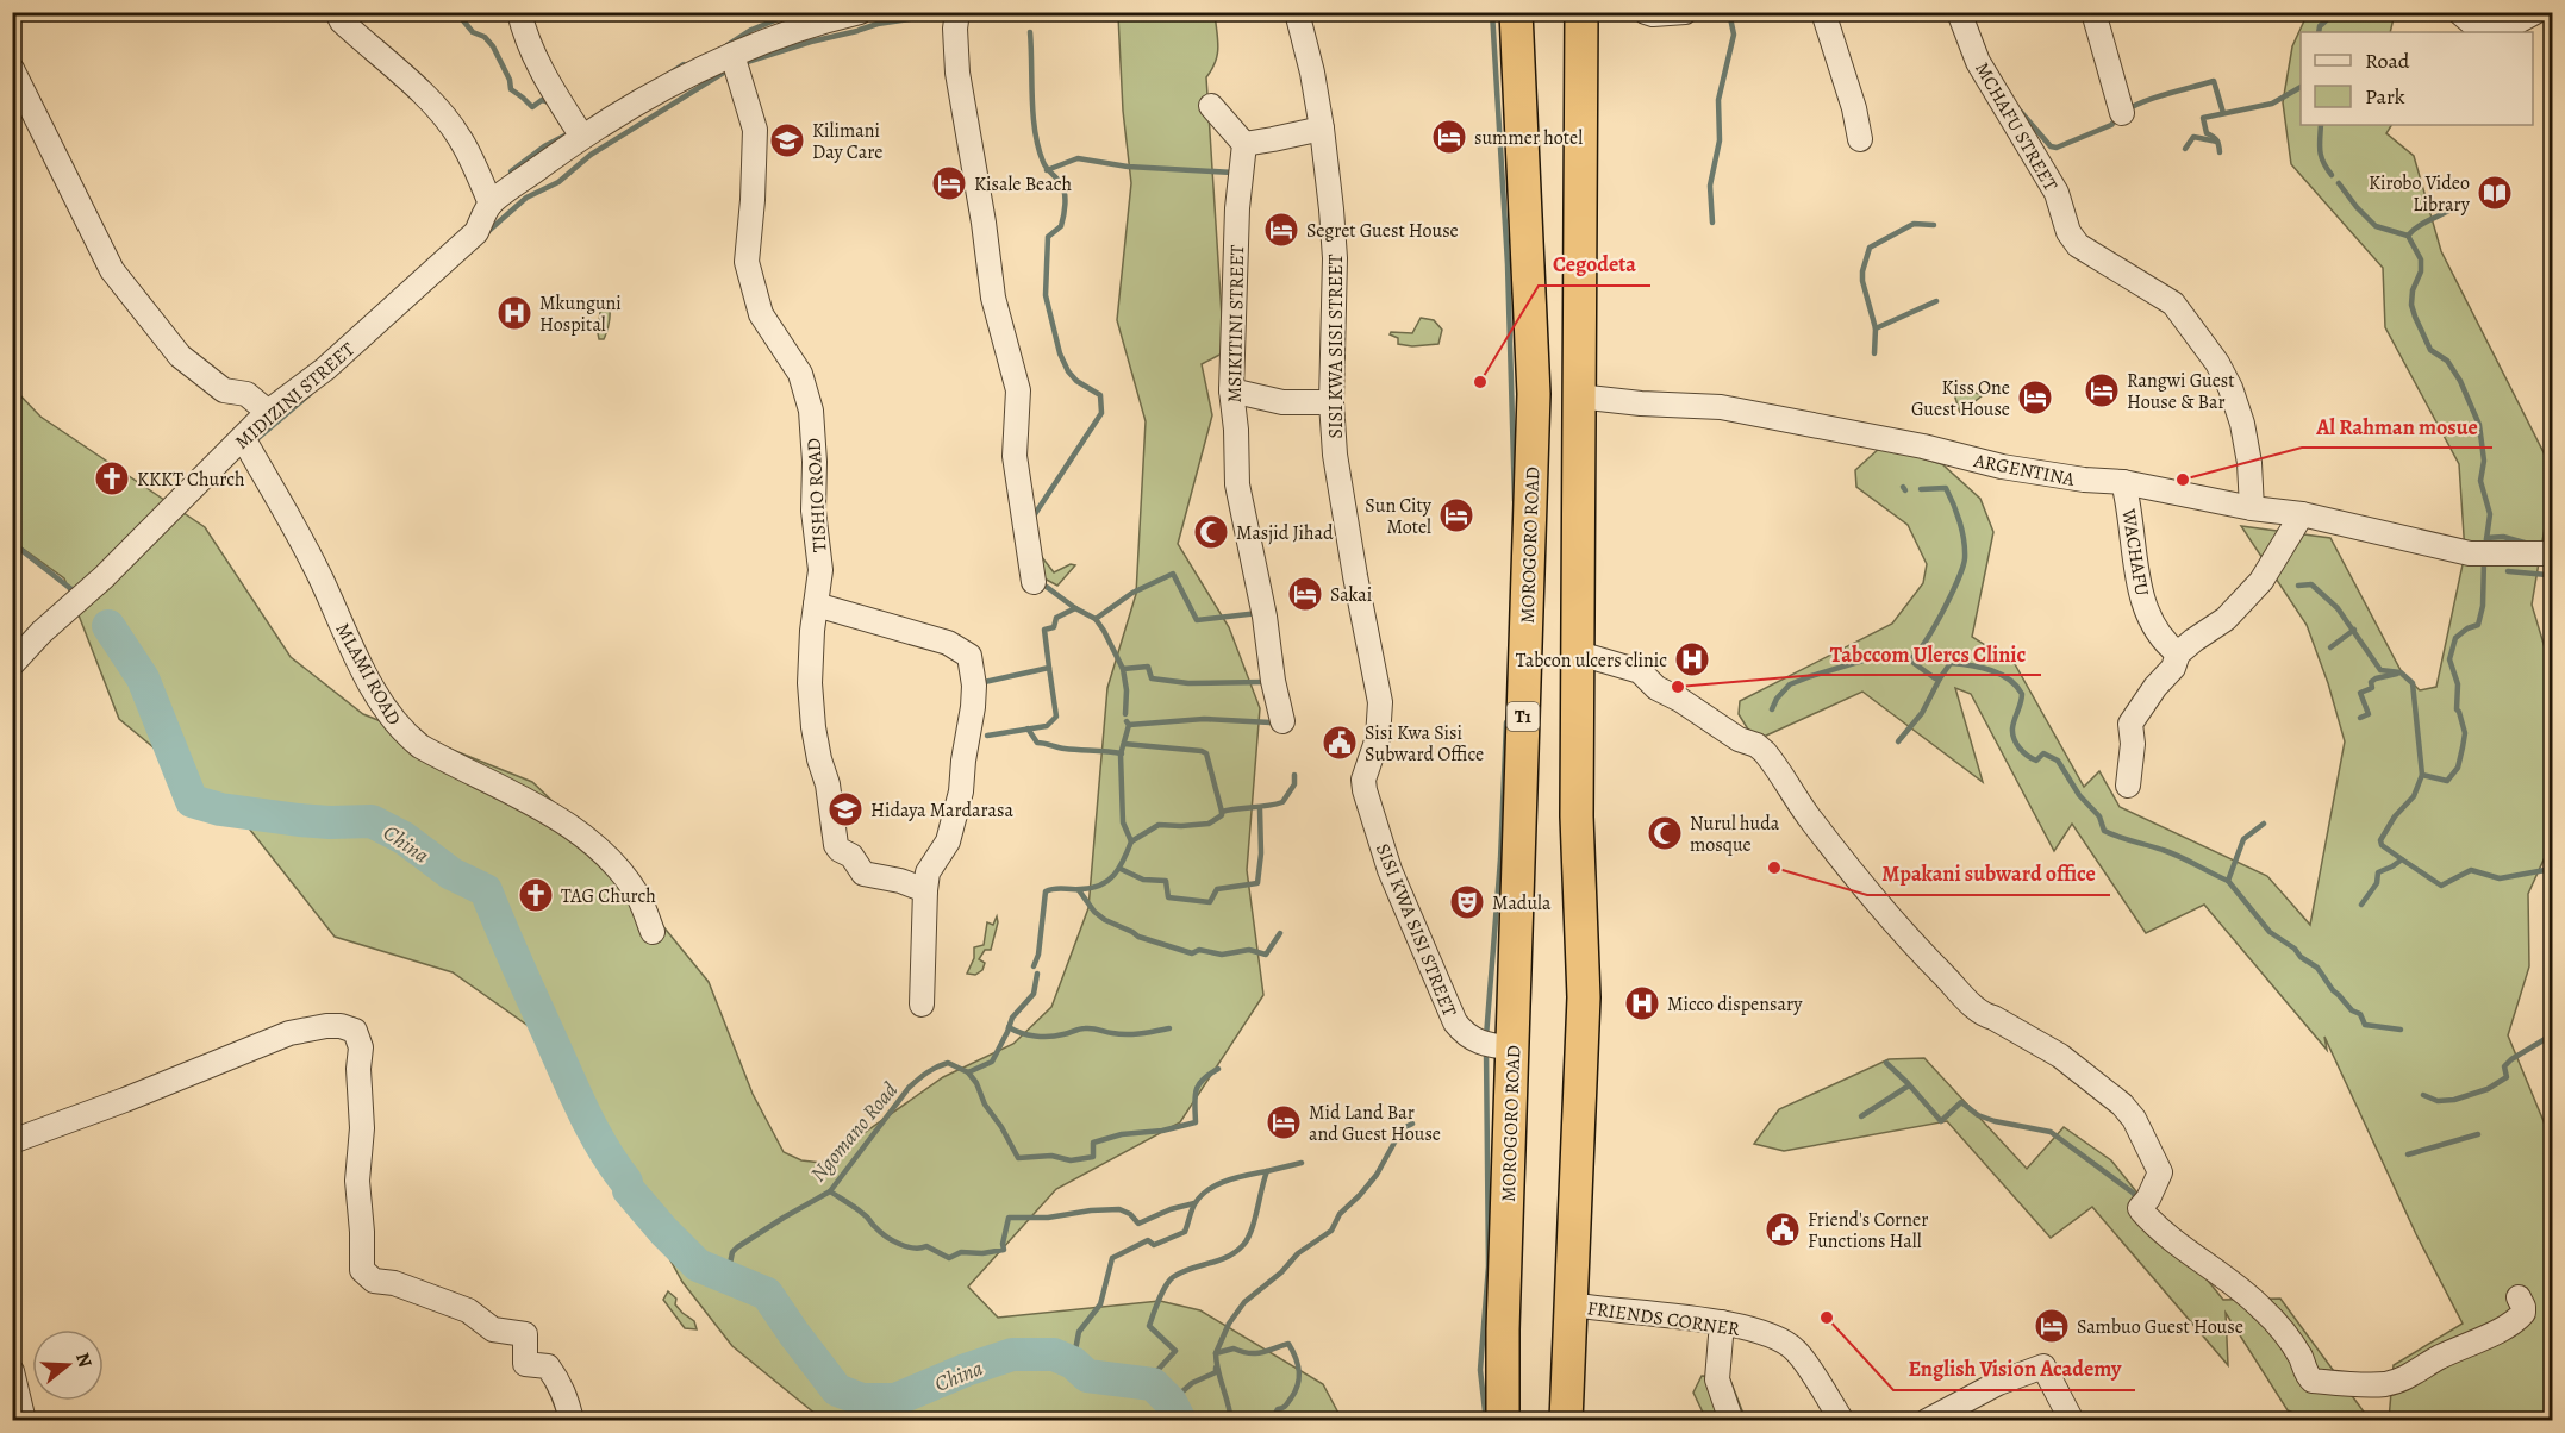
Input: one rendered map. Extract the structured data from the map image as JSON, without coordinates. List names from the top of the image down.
{
  "streets": {
    "highway": ["MOROGORO ROAD", "T1"],
    "street": [
      "MCHAFU STREET",
      "MSIKITINI STREET",
      "SISI KWA SISI STREET",
      "MIDIZINI STREET",
      "ARGENTINA",
      "TISHIO ROAD",
      "WACHAFU",
      "MLAMI ROAD",
      "FRIENDS CORNER"
    ]
  },
  "crossings": [
    ["MCHAFU STREET", "ARGENTINA"],
    ["SISI KWA SISI STREET", "MOROGORO ROAD"],
    ["MIDIZINI STREET", "TISHIO ROAD"],
    ["MIDIZINI STREET", "MLAMI ROAD"],
    ["ARGENTINA", "WACHAFU"]
  ],
  "water": ["China", "Ngomano Road"],
  "places": {
    "hotel": [
      "summer hotel",
      "Kisale Beach",
      "Segret Guest House",
      "Rangwi Guest House & Bar",
      "Kiss One Guest House",
      "Sun City Motel",
      "Sakai",
      "Mid Land Bar and Guest House",
      "Sambuo Guest House"
    ],
    "school or university": ["Kilimani Day Care", "Hidaya Mardarasa"],
    "library": ["Kirobo Video Library"],
    "hospital": ["Mkunguni Hospital", "Tabcon ulcers clinic", "Micco dispensary"],
    "other": [
      "Cegodeta",
      "Al Rahman mosue",
      "Tabccom Ulercs Clinic",
      "Mpakani subward office",
      "English Vision Academy"
    ],
    "church": ["KKKT Church", "TAG Church"],
    "mosque": ["Masjid Jihad", "Nurul huda mosque"],
    "public building": ["Sisi Kwa Sisi Subward Office", "Friend's Corner Functions Hall"],
    "theatre": ["Madula"]
  },
  "legend": ["Road", "Park"],
  "north": "right"
}
